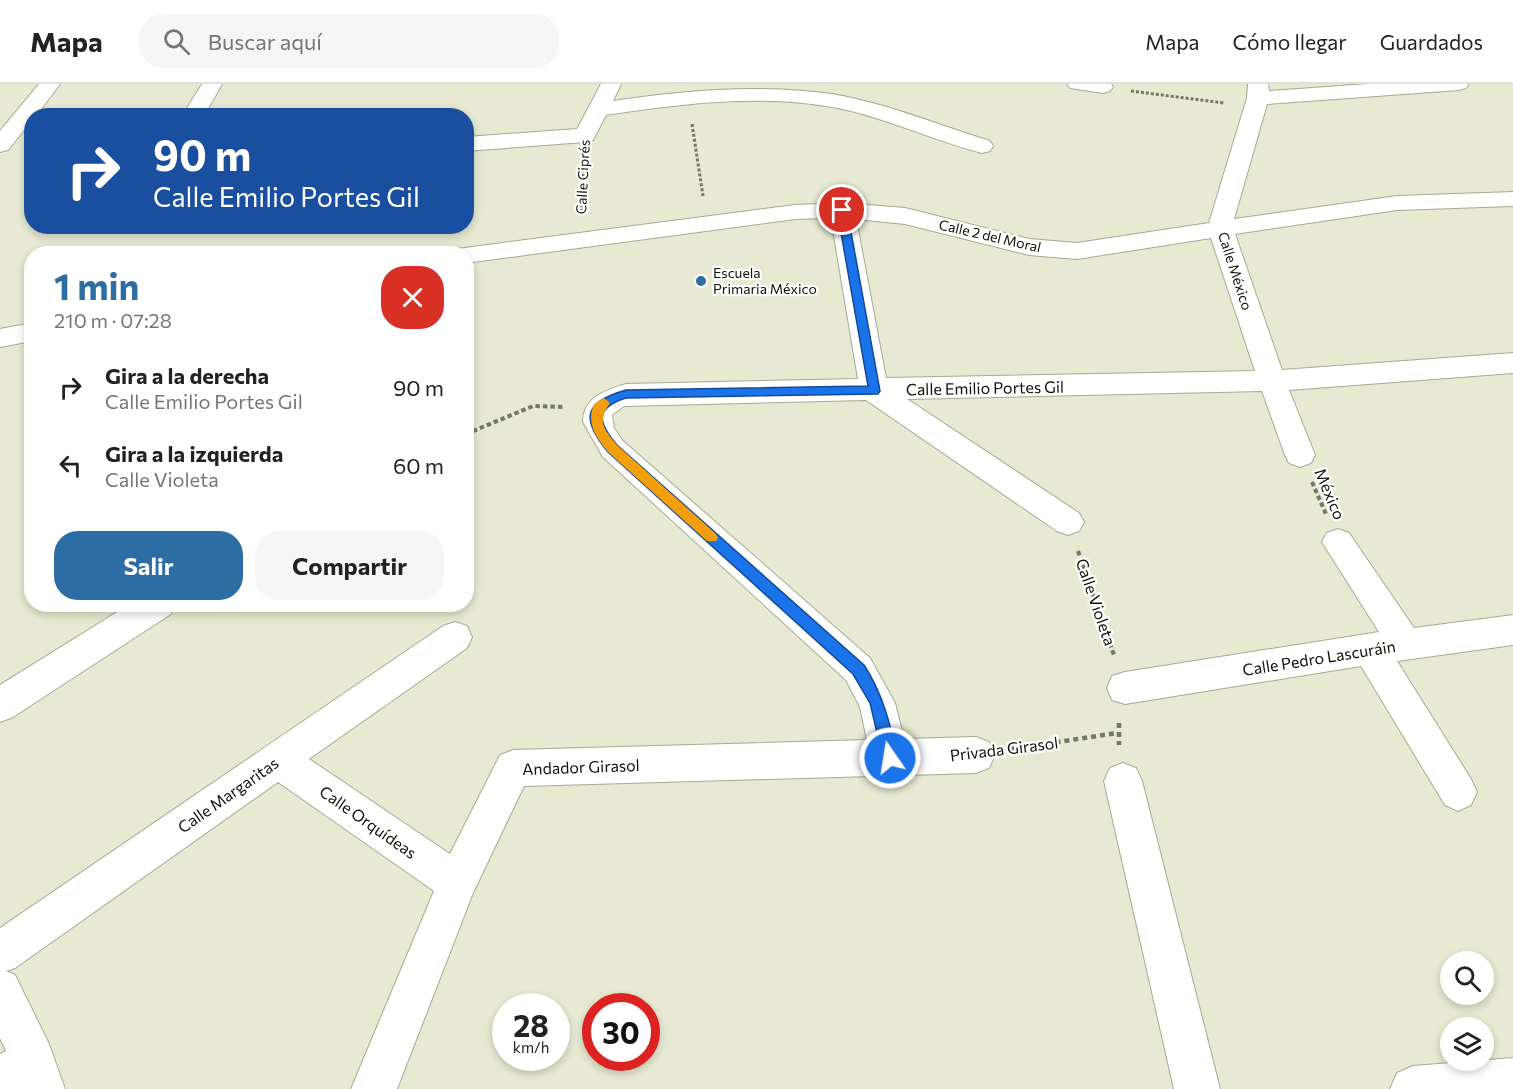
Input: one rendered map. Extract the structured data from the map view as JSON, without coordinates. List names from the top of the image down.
{
  "streets": {
    "street": [
      "Calle Ciprés",
      "Calle 2 del Moral",
      "Calle México",
      "Calle Emilio Portes Gil",
      "Calle Pedro Lascuráin",
      "Privada Girasol",
      "Andador Girasol",
      "Calle Margaritas",
      "Calle Orquídeas"
    ],
    "path": ["México", "Calle Violeta"]
  },
  "crossings": [
    ["Calle Ciprés", "Calle 2 del Moral"],
    ["Calle 2 del Moral", "Calle México"],
    ["Calle México", "Calle Emilio Portes Gil"],
    ["Calle México", "México"],
    ["Calle Violeta", "Calle Pedro Lascuráin"],
    ["Calle Violeta", "Privada Girasol"],
    ["Privada Girasol", "Andador Girasol"],
    ["Andador Girasol", "Calle Orquídeas"],
    ["Calle Margaritas", "Calle Orquídeas"]
  ],
  "places": ["Escuela Primaria México"],
  "page": {
    "header": "Mapa",
    "search": "Buscar aquí",
    "nav": ["Mapa", "Cómo llegar", "Guardados"],
    "turn": ["90 m", "Calle Emilio Portes Gil"],
    "heading": ["1 min", "210 m · 07:28"],
    "list": [
      {
        "name": "Gira a la derecha",
        "note": "Calle Emilio Portes Gil",
        "value": "90 m"
      },
      {
        "name": "Gira a la izquierda",
        "note": "Calle Violeta",
        "value": "60 m"
      }
    ],
    "buttons": ["Salir", "Compartir"],
    "speed": "28 km/h",
    "limit": "30"
  }
}
